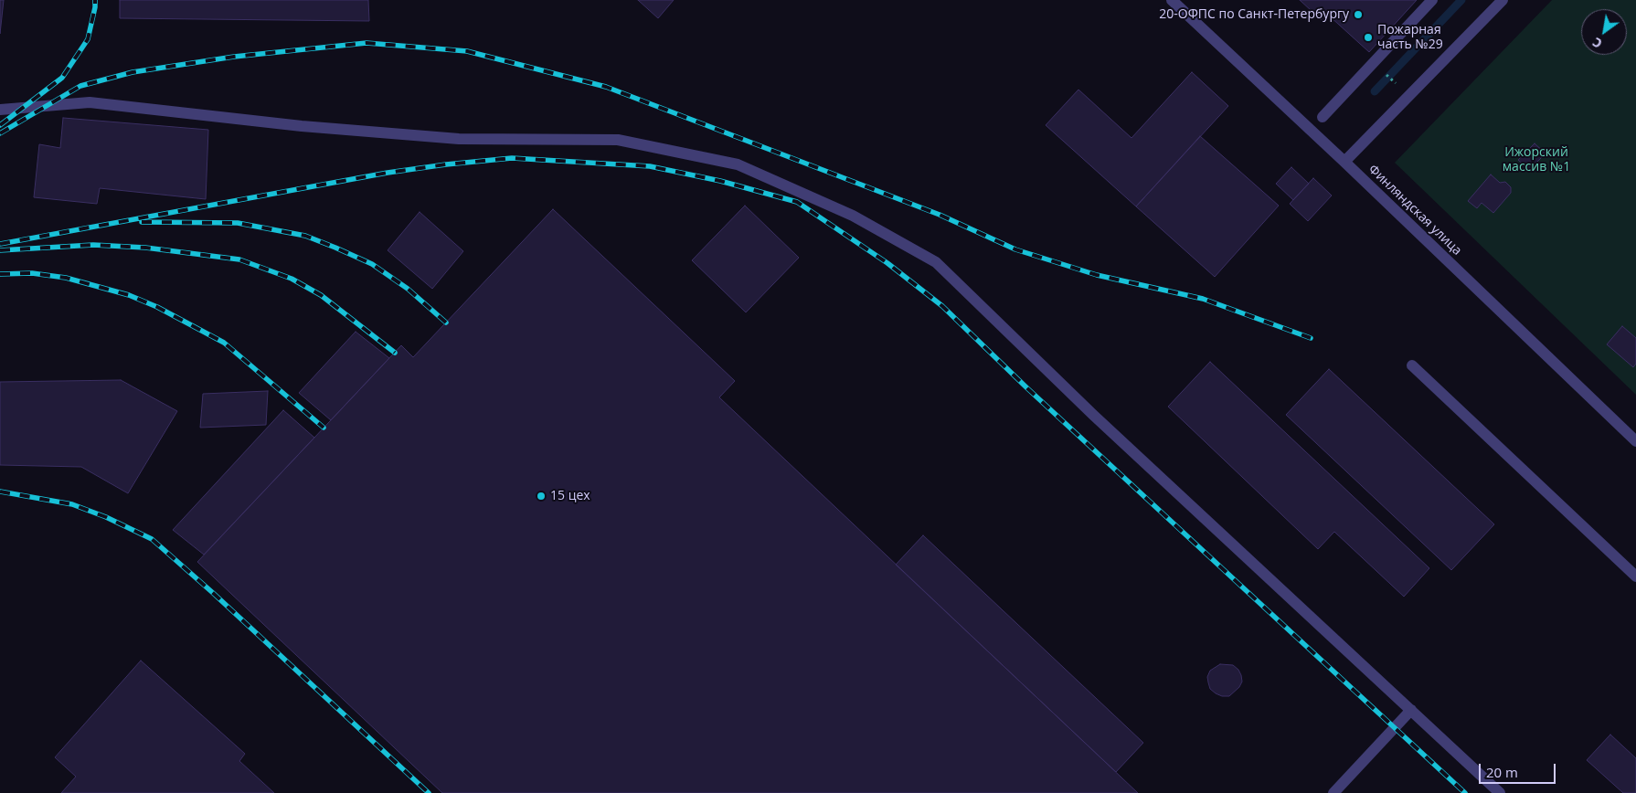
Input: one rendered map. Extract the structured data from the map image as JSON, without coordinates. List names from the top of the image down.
{
  "streets": {
    "street": ["Финляндская улица"]
  },
  "parks": ["Ижорский массив №1"],
  "places": ["20-ОФПС по Санкт-Петербургу", "Пожарная часть №29", "15 цех"],
  "scale_bar": "20 m",
  "north": "bottom left"
}
